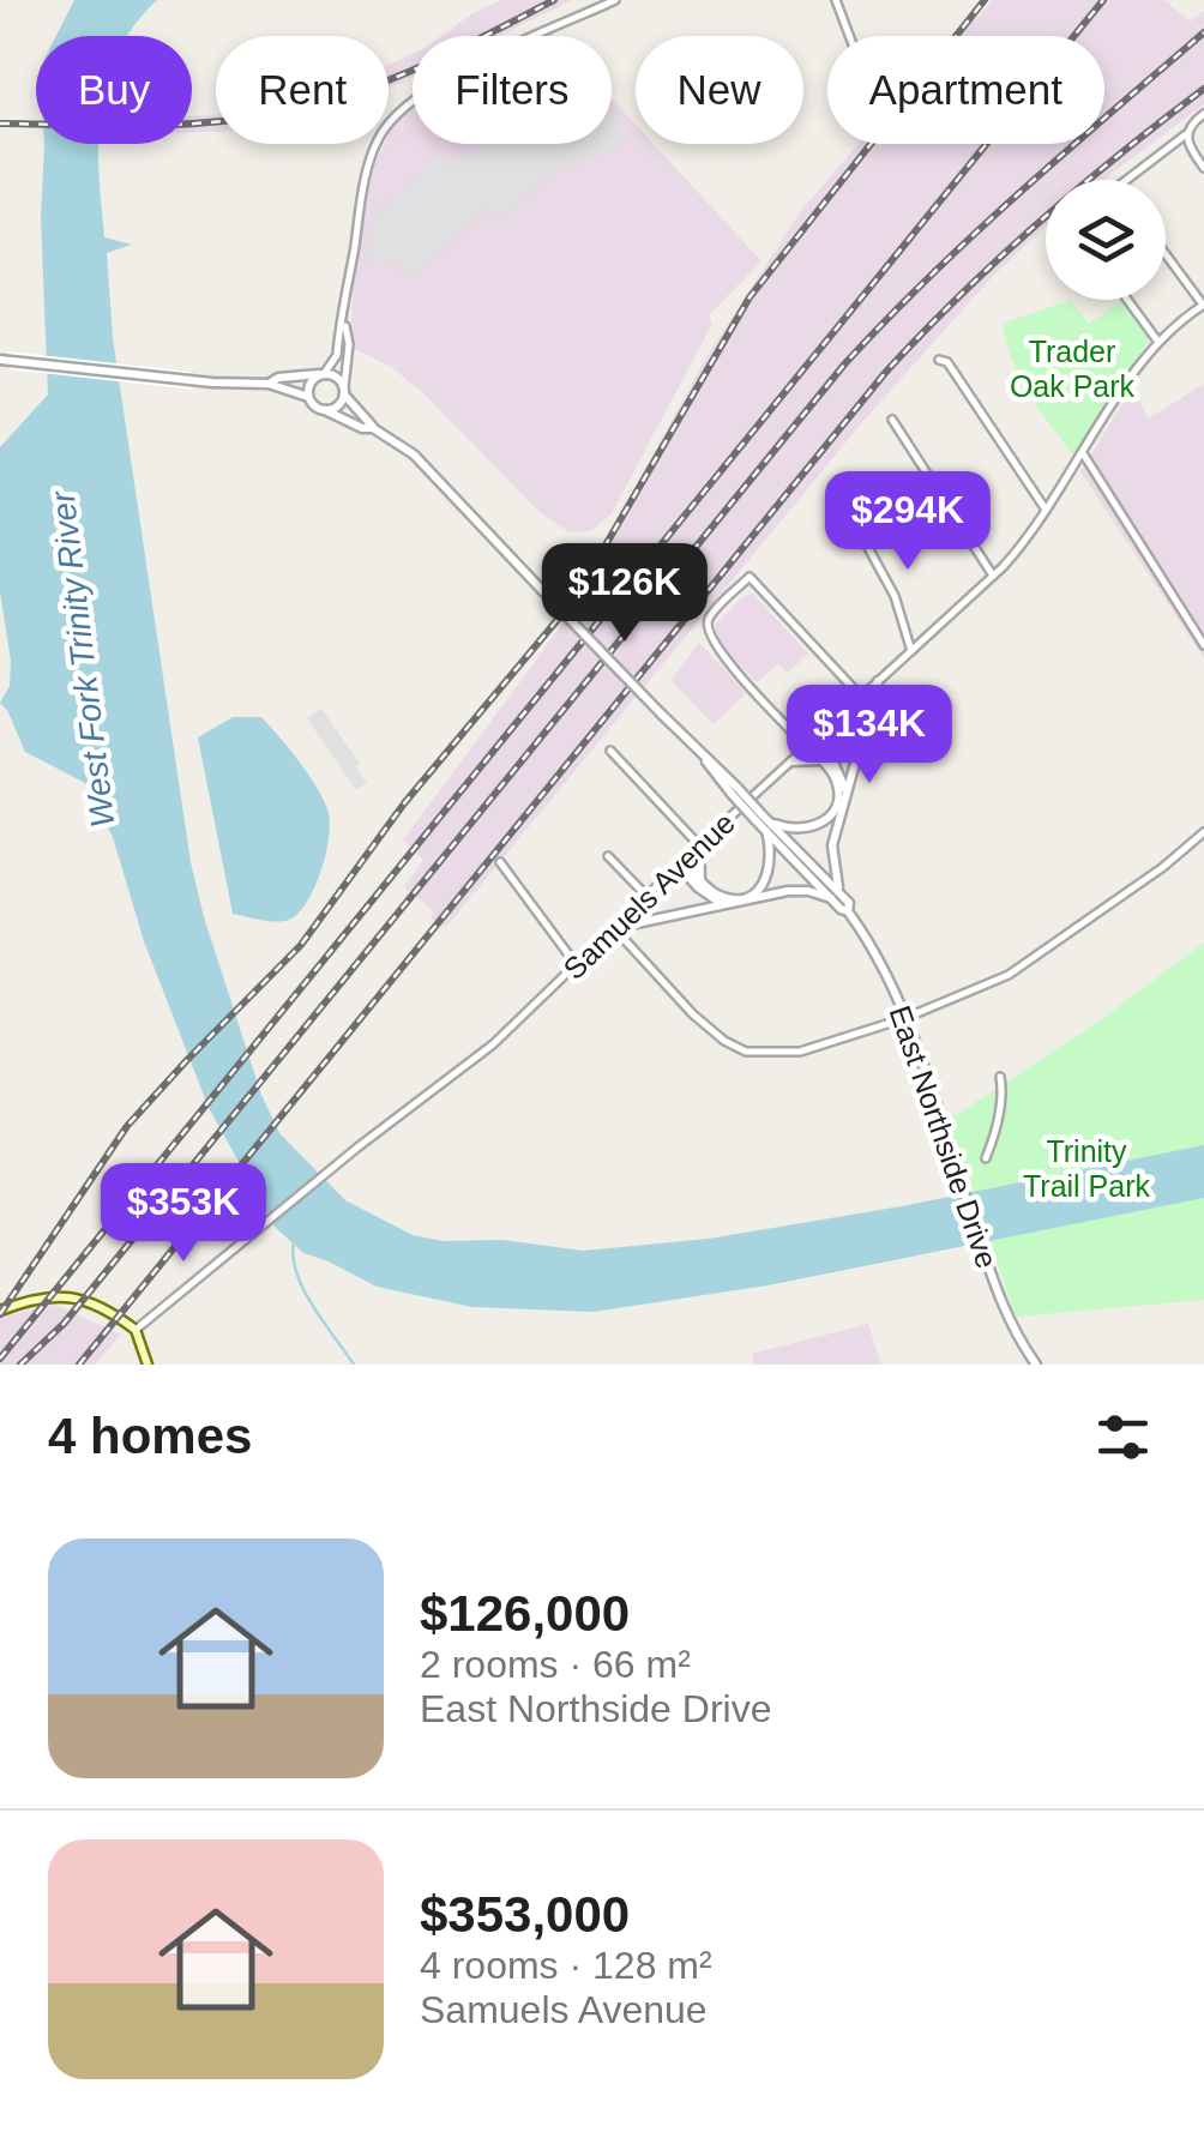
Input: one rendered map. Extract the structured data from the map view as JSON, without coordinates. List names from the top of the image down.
{
  "streets": {
    "street": ["Samuels Avenue", "East Northside Drive"]
  },
  "water": ["West Fork Trinity River"],
  "parks": ["Trader Oak Park", "Trinity Trail Park"],
  "page": {
    "chip": [
      "Buy",
      "Rent",
      "Filters",
      "New",
      "Apartment"
    ],
    "price": [
      "$294K",
      "$126K",
      "$134K",
      "$353K"
    ],
    "heading": "4 homes",
    "list": [
      {
        "name": "$126,000",
        "note": "2 rooms · 66 m² · East Northside Drive"
      },
      {
        "name": "$353,000",
        "note": "4 rooms · 128 m² · Samuels Avenue"
      }
    ]
  }
}
